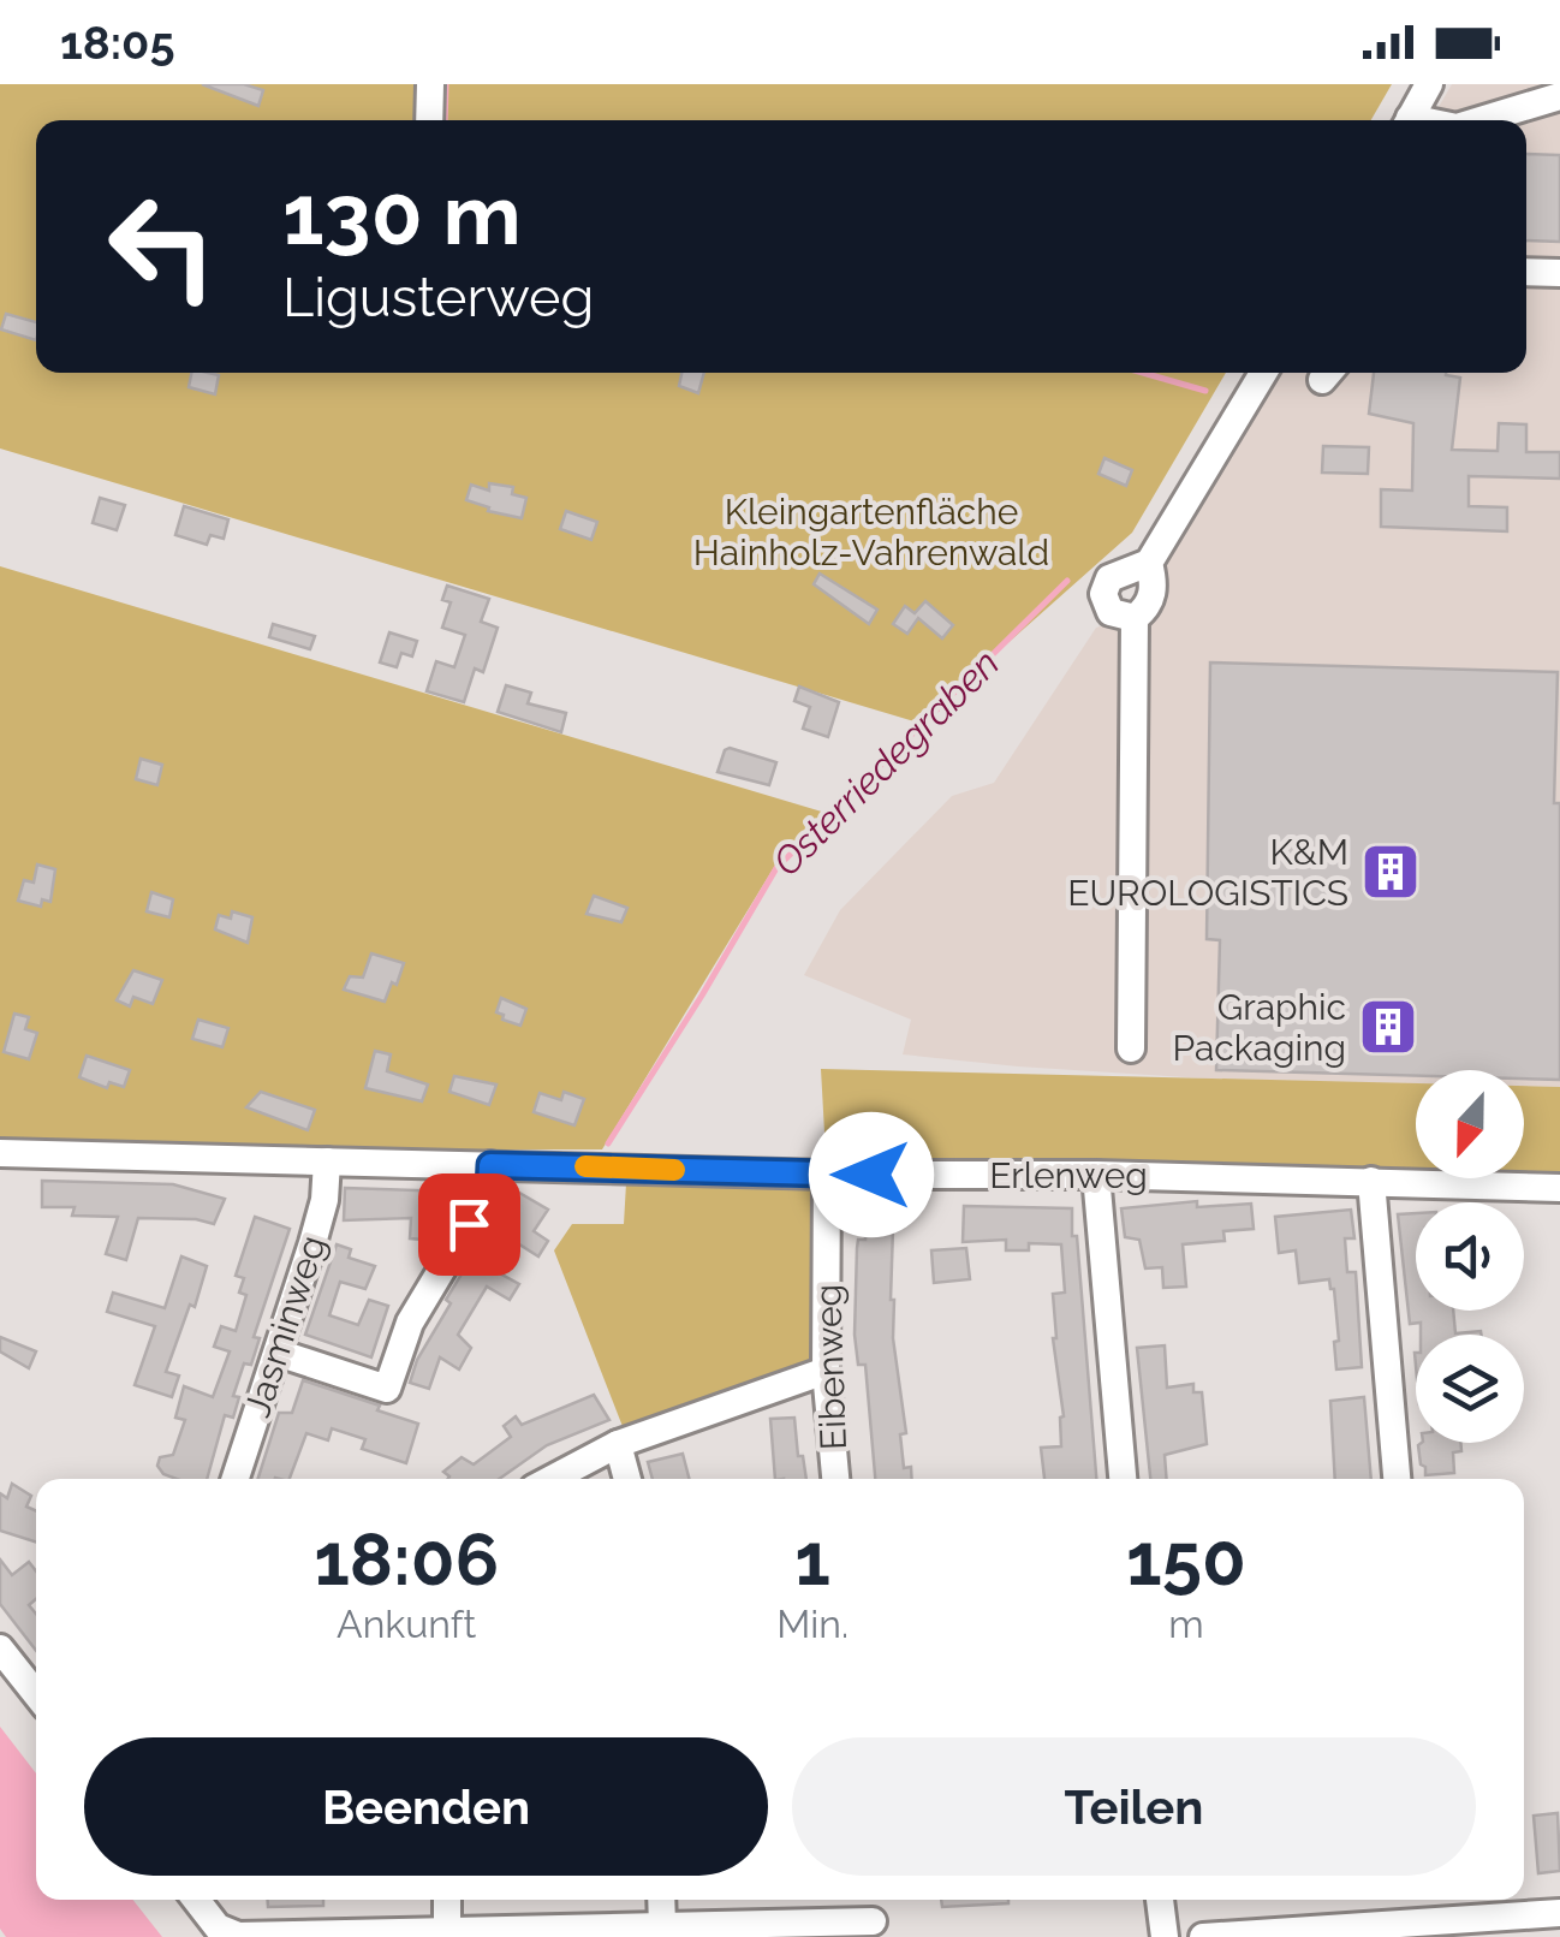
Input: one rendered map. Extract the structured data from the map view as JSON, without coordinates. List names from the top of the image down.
{
  "streets": {
    "street": ["Erlenweg", "Jasminweg", "Eibenweg"]
  },
  "crossings": [
    ["Erlenweg", "Jasminweg"],
    ["Erlenweg", "Eibenweg"]
  ],
  "water": ["Osterriedegraben"],
  "parks": ["Kleingartenfläche Hainholz-Vahrenwald"],
  "places": {
    "building": ["K&M EUROLOGISTICS", "Graphic Packaging"]
  },
  "north": "bottom",
  "page": {
    "status": "18:05",
    "turn": ["130 m", "Ligusterweg"],
    "eta": [
      "18:06",
      "Ankunft",
      "1",
      "Min.",
      "150",
      "m"
    ],
    "buttons": ["Beenden", "Teilen"]
  }
}
